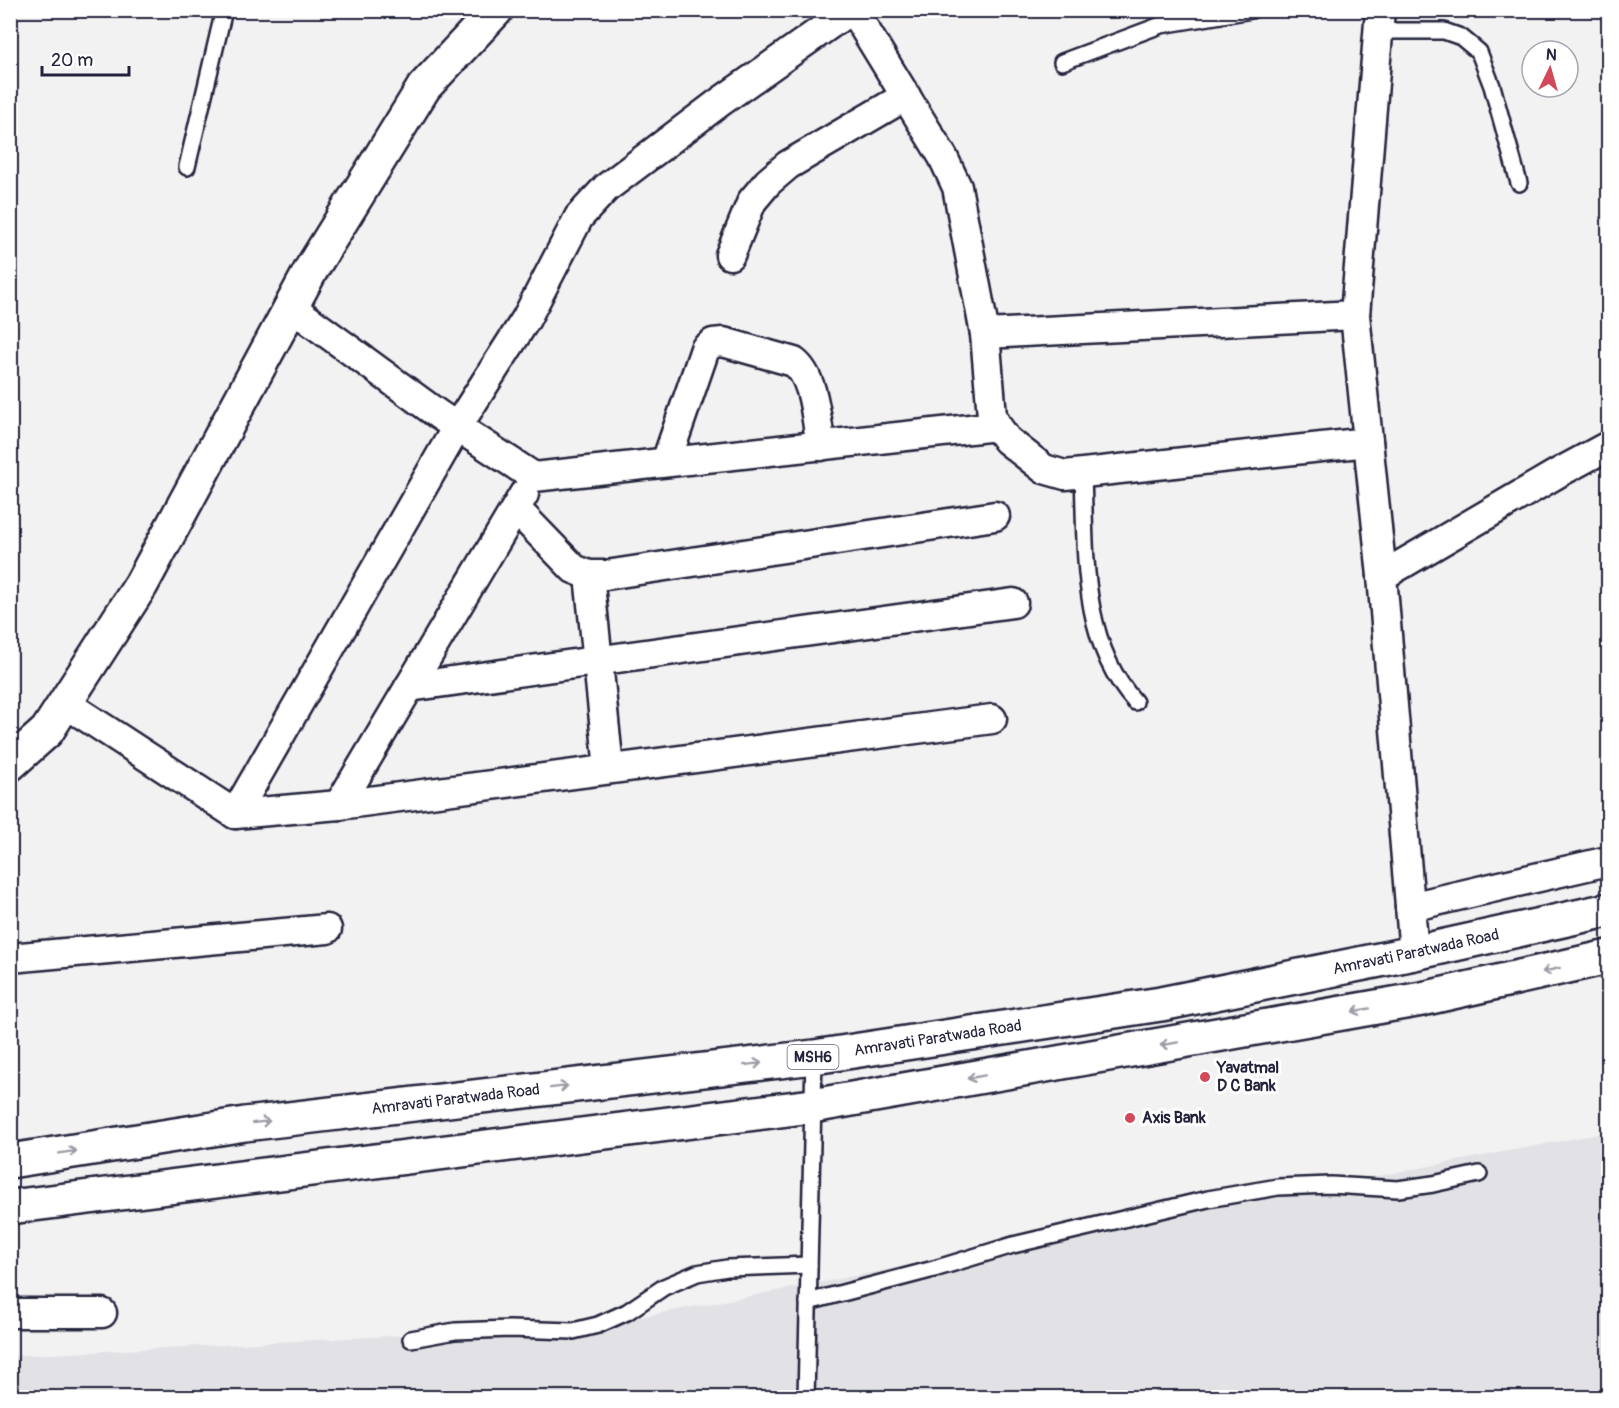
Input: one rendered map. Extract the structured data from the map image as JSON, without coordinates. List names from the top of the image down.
{
  "streets": {
    "main road": ["Amravati Paratwada Road", "MSH6"]
  },
  "places": ["Yavatmal D C Bank", "Axis Bank"],
  "scale_bar": "20 m",
  "north": "top"
}
